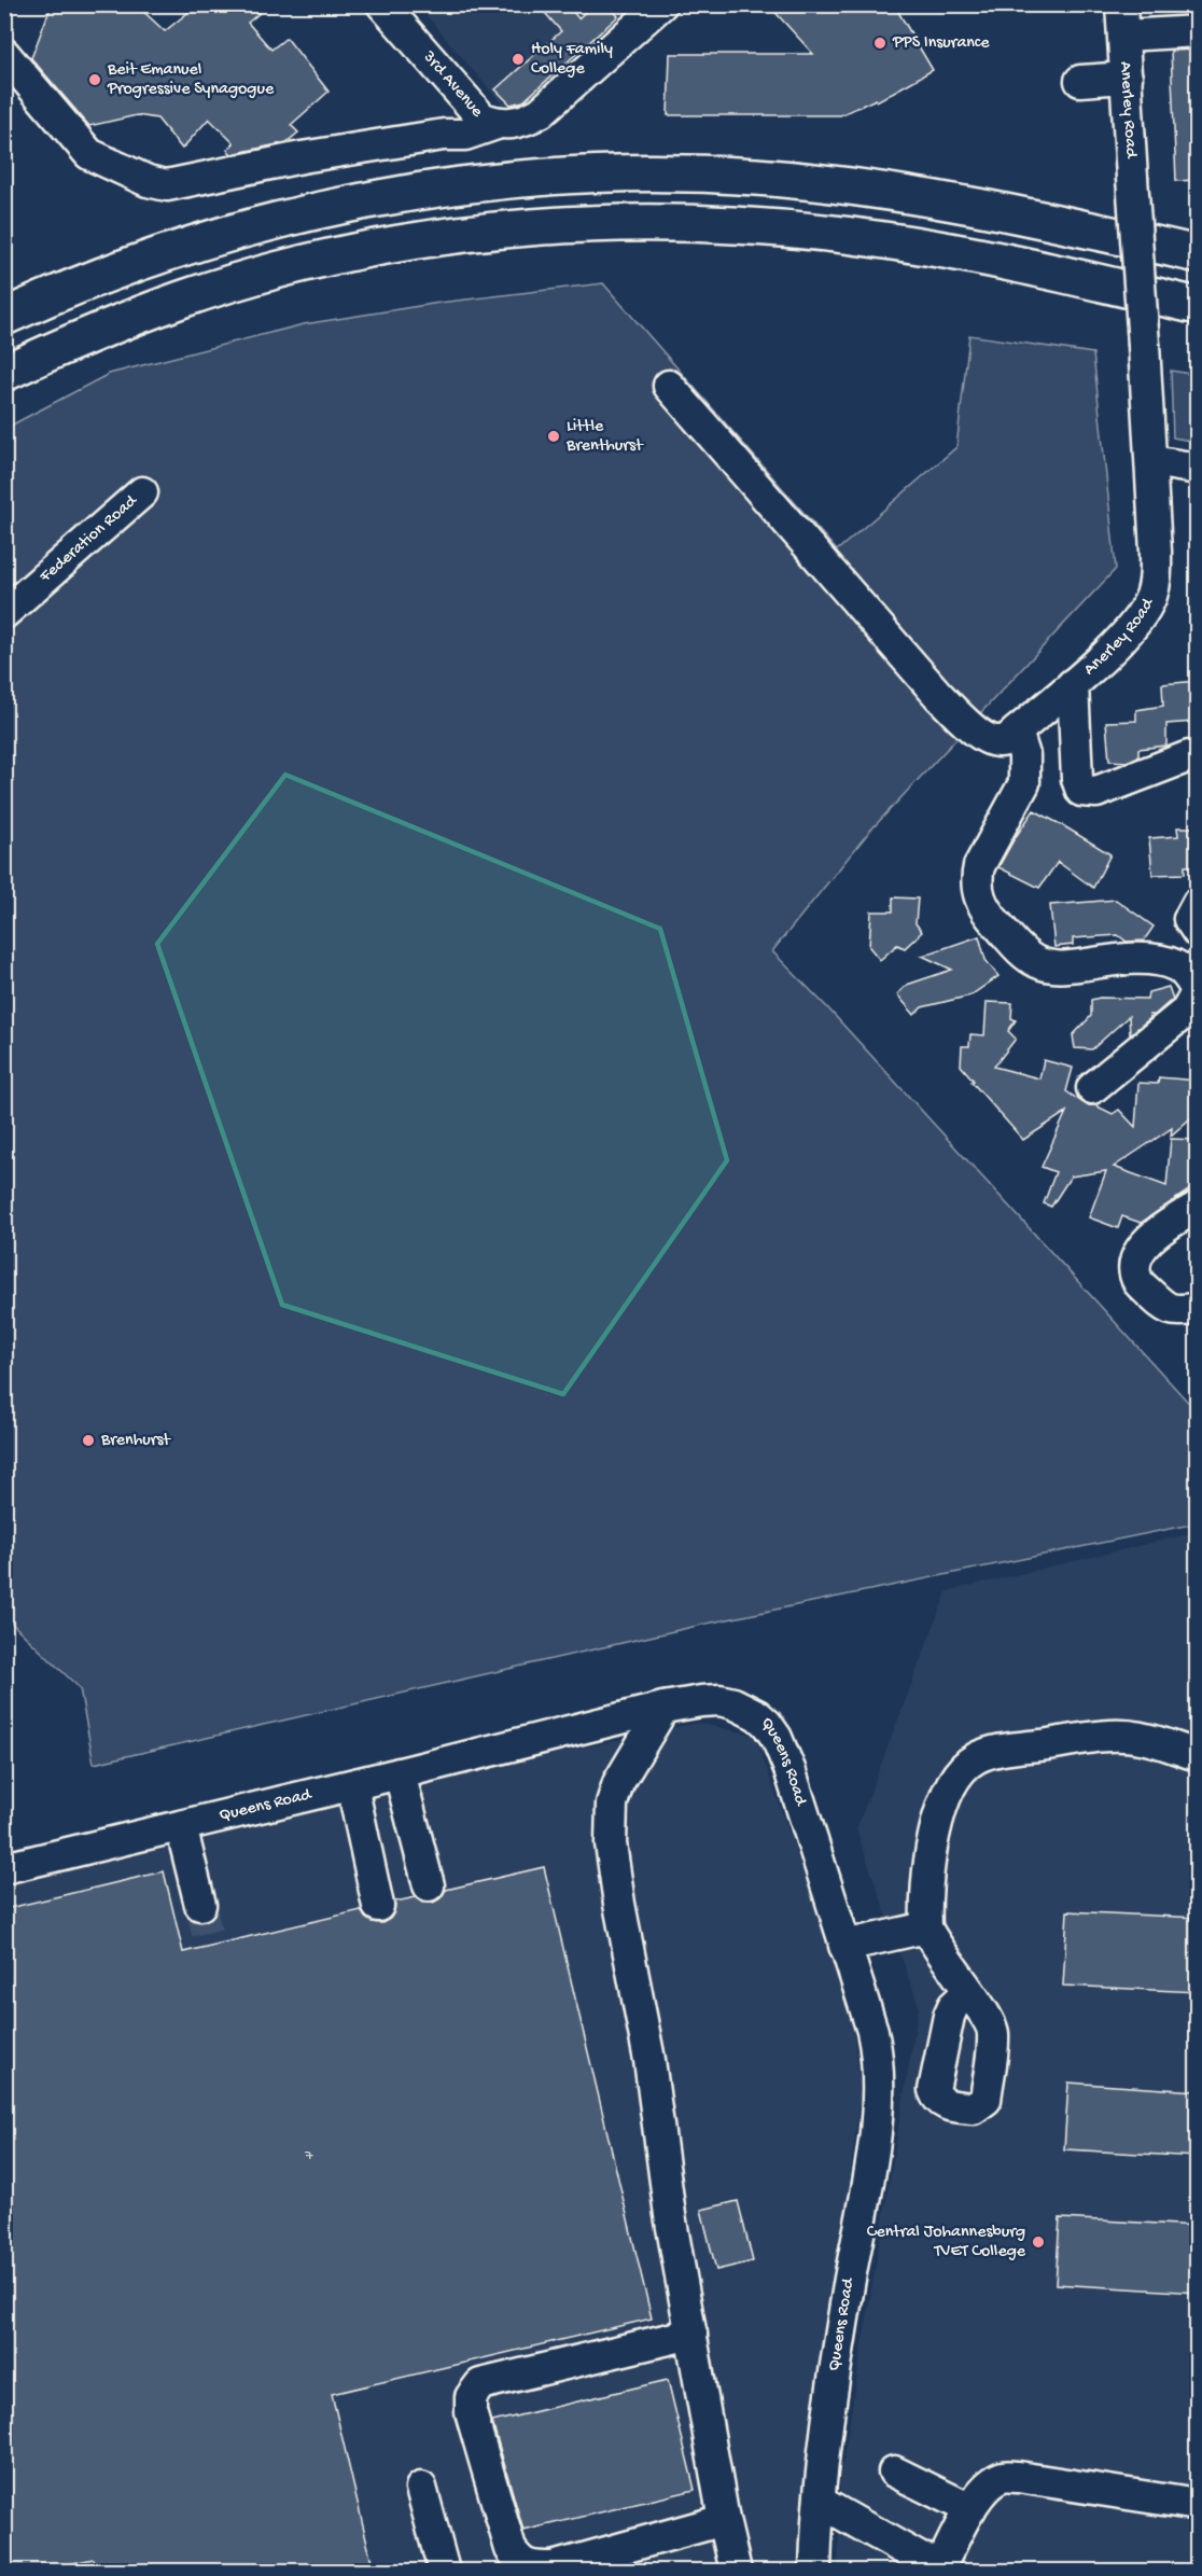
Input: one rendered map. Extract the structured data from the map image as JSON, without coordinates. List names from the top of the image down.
{
  "streets": {
    "street": [
      "3rd Avenue",
      "Anerley Road",
      "Federation Road",
      "Queens Road"
    ]
  },
  "places": [
    "PPS Insurance",
    "Holy Family College",
    "Beit Emanuel Progressive Synagogue",
    "Little Brenthurst",
    "Brenhurst",
    "Central Johannesburg TVET College"
  ],
  "house_numbers": ["7"]
}
